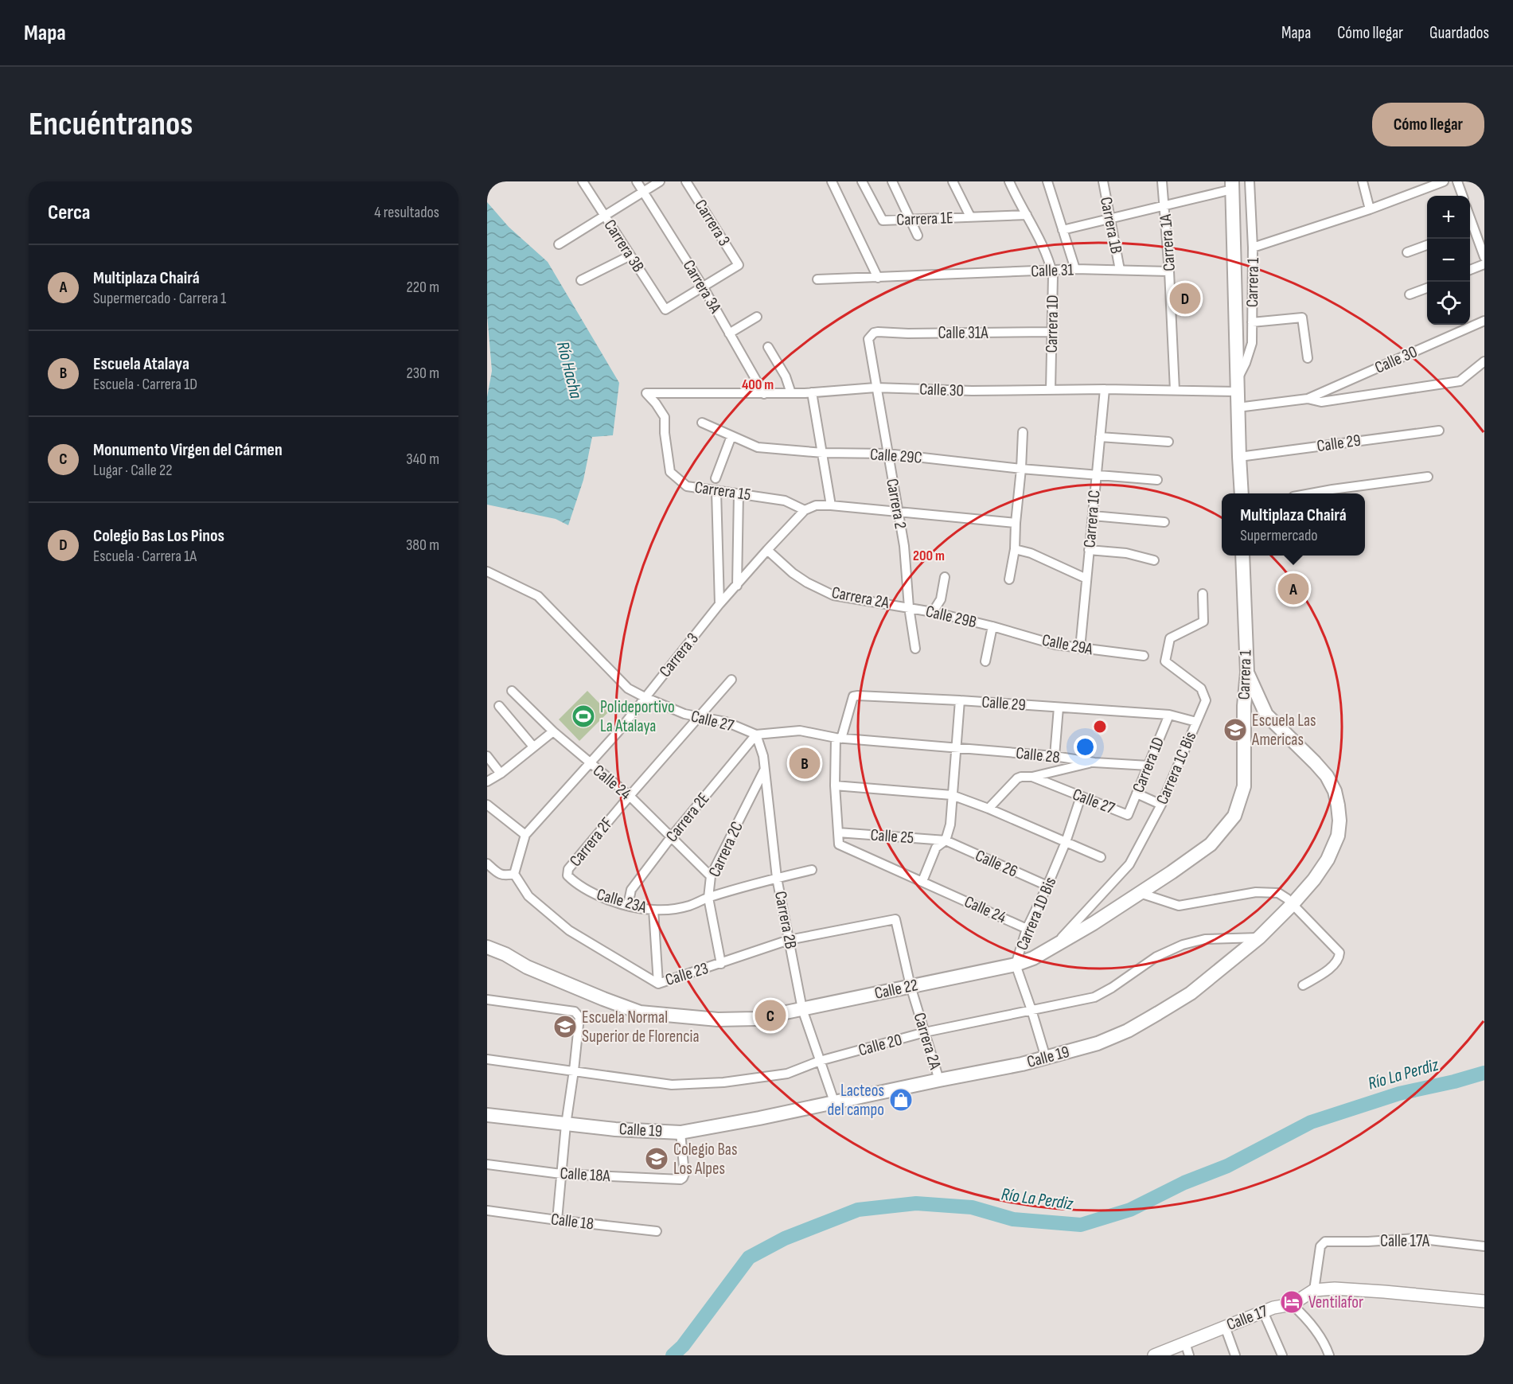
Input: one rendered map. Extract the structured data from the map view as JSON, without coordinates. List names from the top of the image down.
{
  "streets": {
    "main road": [
      "Carrera 1",
      "Calle 22",
      "Calle 19",
      "Calle 17"
    ],
    "street": [
      "Carrera 1E",
      "Carrera 3",
      "Carrera 1B",
      "Carrera 1A",
      "Carrera 3B",
      "Calle 31",
      "Carrera 3A",
      "Carrera 1D",
      "Calle 31A",
      "Calle 30",
      "Calle 29",
      "Calle 29C",
      "Carrera 15",
      "Carrera 2",
      "Carrera 1C",
      "Carrera 2A",
      "Calle 29B",
      "Calle 29A",
      "Calle 27",
      "Calle 28",
      "Carrera 1C Bis",
      "Calle 24",
      "Carrera 2E",
      "Calle 25",
      "Carrera 2F",
      "Carrera 2C",
      "Calle 26",
      "Calle 23A",
      "Carrera 1D Bis",
      "Carrera 2B",
      "Calle 23",
      "Calle 20",
      "Calle 18A",
      "Calle 18",
      "Calle 17A"
    ]
  },
  "crossings": [
    ["Carrera 3", "Carrera 3B"],
    ["Carrera 3", "Carrera 3A"],
    ["Carrera 3", "Carrera 15"],
    ["Carrera 3", "Carrera 2A"],
    ["Carrera 3", "Calle 27"],
    ["Carrera 3", "Calle 24"],
    ["Carrera 3", "Calle 23"],
    ["Carrera 1B", "Calle 31"],
    ["Carrera 1A", "Calle 31"],
    ["Carrera 1A", "Calle 30"],
    ["Carrera 3B", "Carrera 3A"],
    ["Calle 31", "Carrera 1D"],
    ["Carrera 1", "Calle 30"],
    ["Carrera 1", "Calle 29"],
    ["Carrera 1", "Calle 22"],
    ["Carrera 1", "Calle 19"],
    ["Carrera 3A", "Calle 30"],
    ["Carrera 1D", "Calle 31A"],
    ["Carrera 1D", "Calle 30"],
    ["Carrera 1D", "Calle 29"],
    ["Carrera 1D", "Calle 27"],
    ["Carrera 1D", "Calle 28"],
    ["Calle 31A", "Carrera 2"],
    ["Calle 30", "Carrera 15"],
    ["Calle 30", "Carrera 2"],
    ["Calle 30", "Carrera 1C"],
    ["Calle 29", "Calle 27"],
    ["Calle 29", "Carrera 1C Bis"],
    ["Calle 29C", "Carrera 2"],
    ["Calle 29C", "Carrera 1C"],
    ["Carrera 2", "Carrera 2A"],
    ["Carrera 2", "Calle 29B"],
    ["Carrera 1C", "Calle 29A"],
    ["Carrera 2A", "Calle 29B"],
    ["Carrera 2A", "Calle 23"],
    ["Carrera 2A", "Calle 22"],
    ["Carrera 2A", "Calle 20"],
    ["Carrera 2A", "Calle 19"],
    ["Calle 29B", "Calle 29A"],
    ["Calle 27", "Calle 28"],
    ["Calle 27", "Carrera 2E"],
    ["Calle 27", "Carrera 2F"],
    ["Calle 27", "Carrera 1D Bis"],
    ["Calle 27", "Carrera 2B"],
    ["Carrera 1C Bis", "Calle 22"],
    ["Calle 24", "Carrera 2E"],
    ["Calle 24", "Calle 25"],
    ["Calle 24", "Carrera 2F"],
    ["Calle 24", "Carrera 2C"],
    ["Calle 24", "Carrera 1D Bis"],
    ["Carrera 2E", "Calle 23A"],
    ["Carrera 2E", "Carrera 2B"],
    ["Calle 25", "Calle 26"],
    ["Carrera 2F", "Calle 23A"],
    ["Carrera 2C", "Calle 23A"],
    ["Carrera 2C", "Carrera 2B"],
    ["Carrera 2C", "Calle 23"],
    ["Calle 26", "Carrera 1D Bis"],
    ["Carrera 1D Bis", "Calle 22"],
    ["Carrera 1D Bis", "Calle 20"],
    ["Carrera 1D Bis", "Calle 19"],
    ["Carrera 2B", "Calle 23"],
    ["Carrera 2B", "Calle 22"],
    ["Carrera 2B", "Calle 20"],
    ["Carrera 2B", "Calle 19"],
    ["Calle 20", "Calle 19"],
    ["Calle 19", "Calle 18A"],
    ["Calle 17A", "Calle 17"]
  ],
  "water": ["Río Hacha", "Río La Perdiz"],
  "places": {
    "sports": ["Polideportivo La Atalaya"],
    "school or university": ["Escuela Las Americas", "Escuela Normal Superior de Florencia", "Colegio Bas Los Alpes"],
    "shop": ["Lacteos del campo"],
    "hotel": ["Ventilafor"]
  },
  "page": {
    "header": "Mapa",
    "nav": ["Mapa", "Cómo llegar", "Guardados"],
    "buttons": "Cómo llegar",
    "title": "Encuéntranos",
    "heading": ["Cerca", "4 resultados"],
    "map_buttons": ["+", "−"],
    "list": [
      {
        "mark": "A",
        "name": "Multiplaza Chairá",
        "note": "Supermercado · Carrera 1",
        "value": "220 m"
      },
      {
        "mark": "B",
        "name": "Escuela Atalaya",
        "note": "Escuela · Carrera 1D",
        "value": "230 m"
      },
      {
        "mark": "C",
        "name": "Monumento Virgen del Cármen",
        "note": "Lugar · Calle 22",
        "value": "340 m"
      },
      {
        "mark": "D",
        "name": "Colegio Bas Los Pinos",
        "note": "Escuela · Carrera 1A",
        "value": "380 m"
      }
    ],
    "pins": [
      "D",
      "A",
      "B",
      "C"
    ],
    "popup": ["Multiplaza Chairá", "Supermercado"]
  },
  "rings": ["400 m", "200 m"]
}
